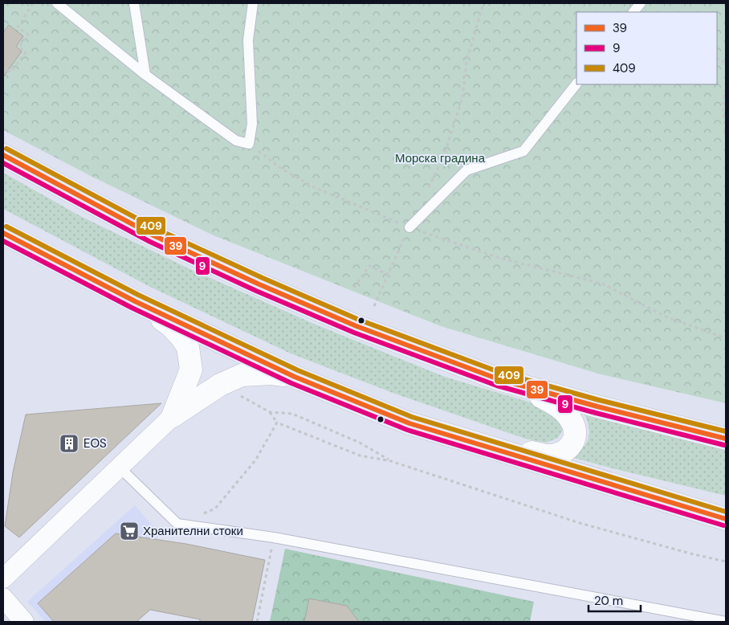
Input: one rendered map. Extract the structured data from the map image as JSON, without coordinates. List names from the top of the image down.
{
  "parks": ["Морска градина"],
  "places": {
    "building": ["EOS"],
    "supermarket": ["Хранителни стоки"]
  },
  "lines": ["transit line 409", "transit line 39", "transit line 9"],
  "legend": ["39", "9", "409"],
  "scale_bar": "20 m"
}
